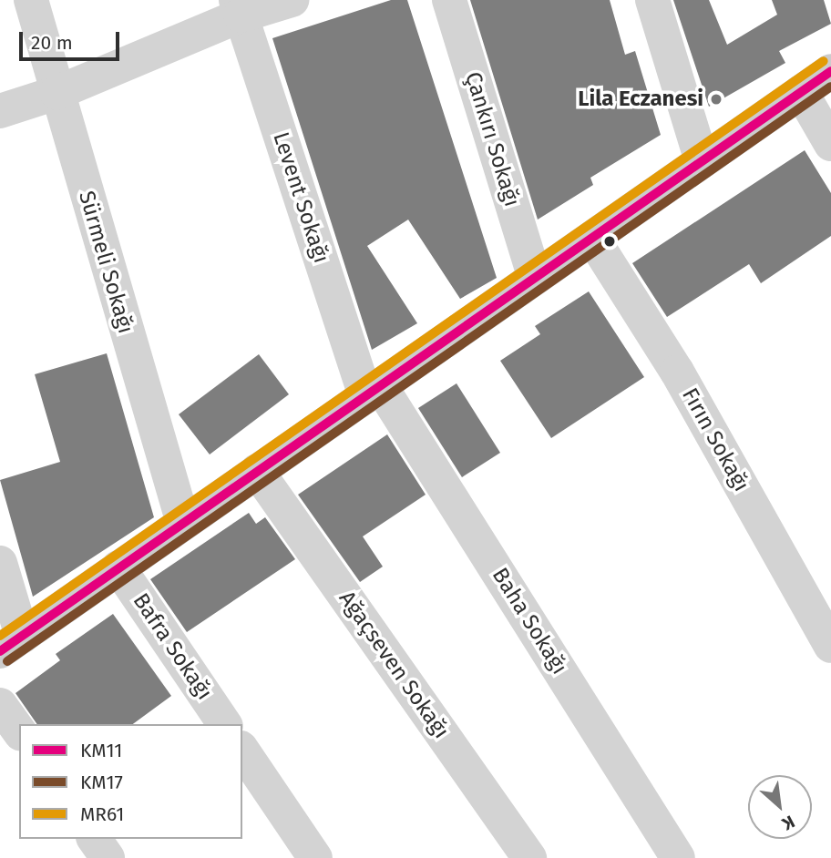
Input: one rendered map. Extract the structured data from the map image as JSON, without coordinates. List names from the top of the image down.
{
  "streets": {
    "street": [
      "Çankırı Sokağı",
      "Levent Sokağı",
      "Sürmeli Sokağı",
      "Fırın Sokağı",
      "Baha Sokağı",
      "Bafra Sokağı",
      "Ağaçseven Sokağı"
    ]
  },
  "crossings": [
    ["Levent Sokağı", "Baha Sokağı"]
  ],
  "places": ["Lila Eczanesi"],
  "lines": ["transit line MR61", "transit line KM11", "transit line KM17"],
  "legend": ["KM11", "KM17", "MR61"],
  "scale_bar": "20 m",
  "north": "bottom right"
}
